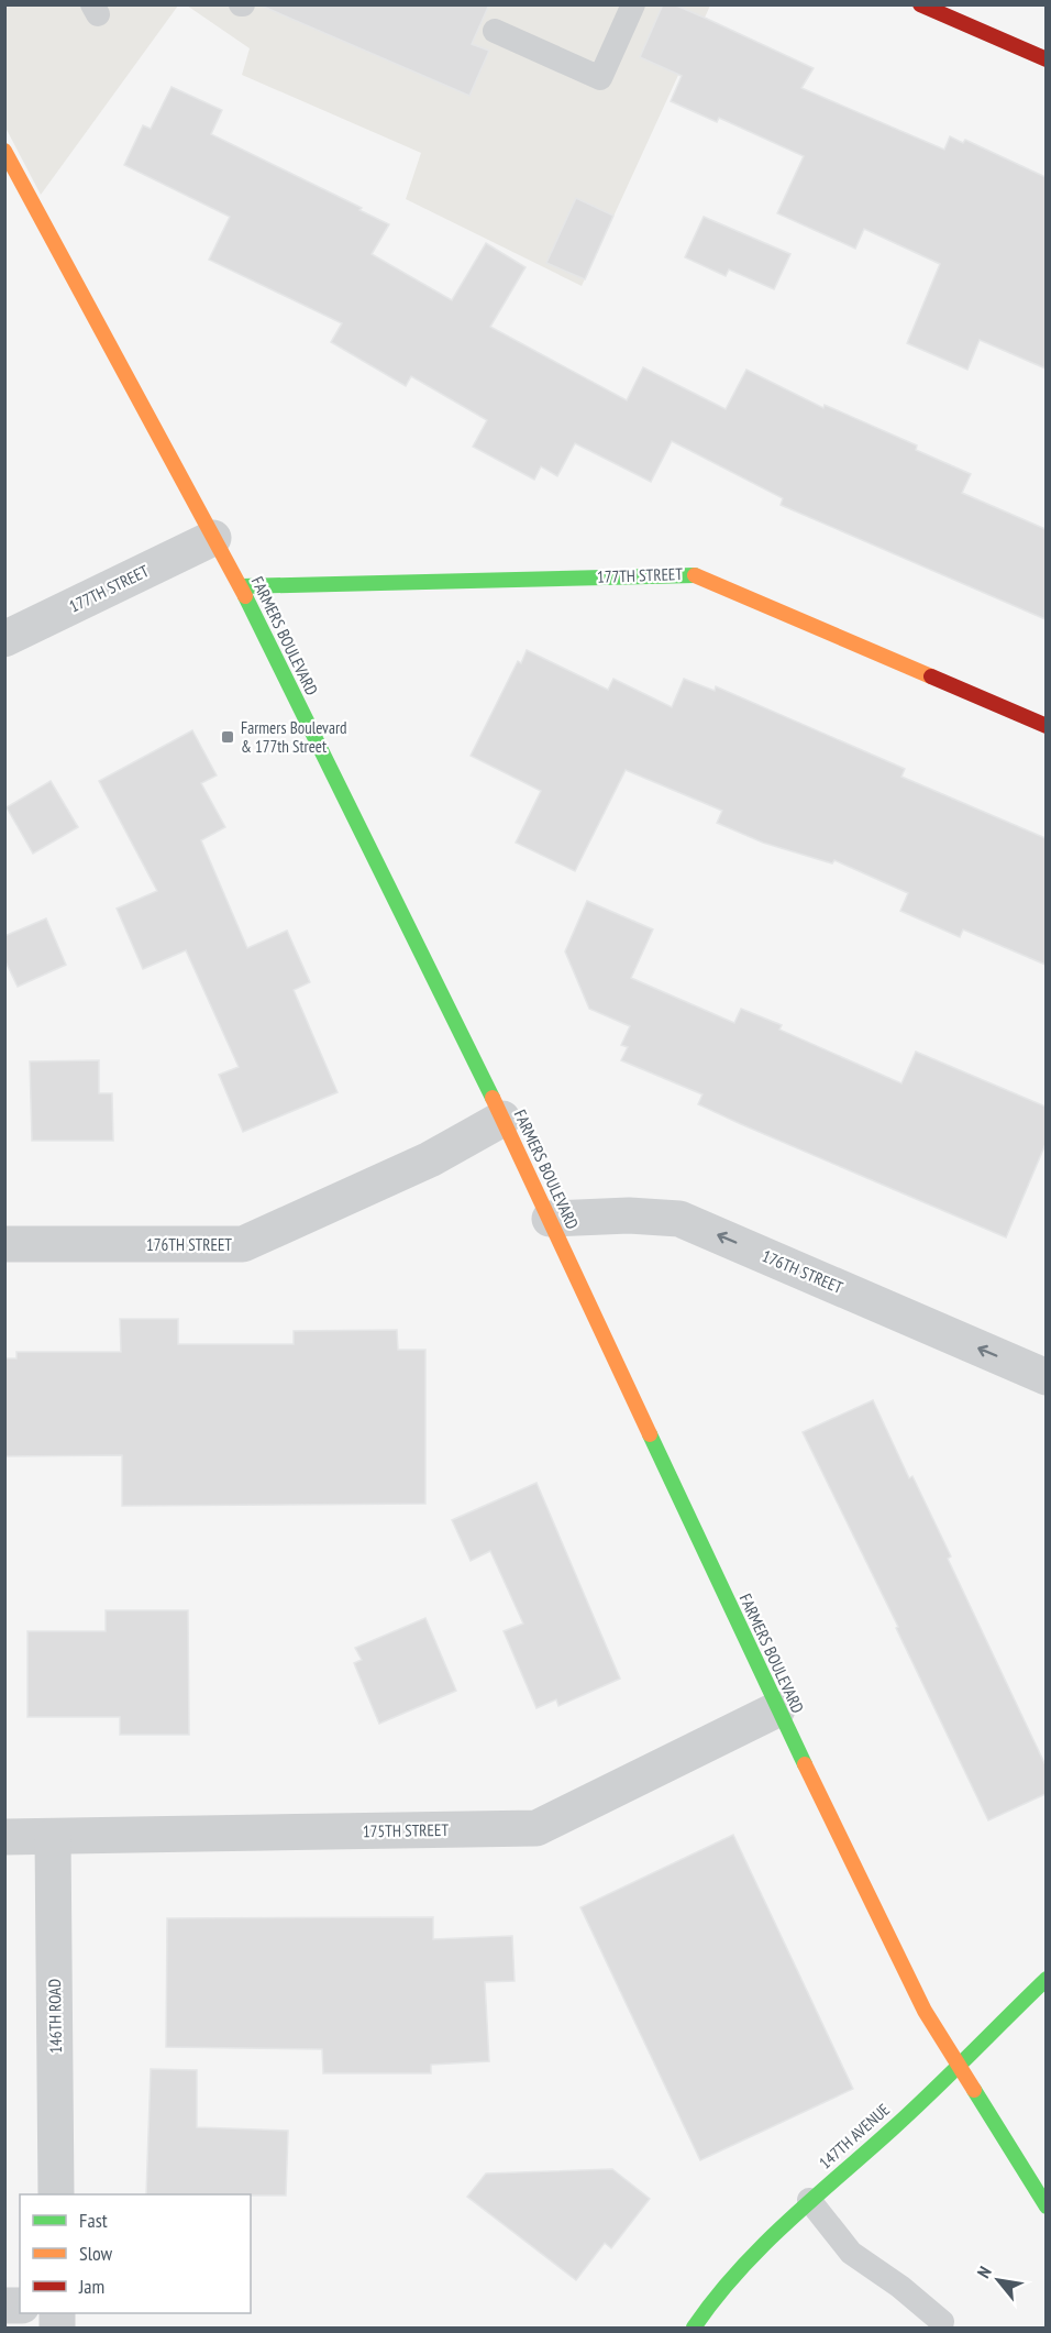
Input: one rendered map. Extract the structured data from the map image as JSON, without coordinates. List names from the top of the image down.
{
  "streets": {
    "main road": ["177TH STREET", "FARMERS BOULEVARD", "147TH AVENUE"],
    "street": ["176TH STREET", "175TH STREET", "146TH ROAD"]
  },
  "crossings": [
    ["177TH STREET", "FARMERS BOULEVARD"],
    ["FARMERS BOULEVARD", "176TH STREET"],
    ["FARMERS BOULEVARD", "175TH STREET"],
    ["FARMERS BOULEVARD", "147TH AVENUE"],
    ["175TH STREET", "146TH ROAD"]
  ],
  "one_way": ["176TH STREET"],
  "places": {
    "transit": ["Farmers Boulevard & 177th Street"]
  },
  "legend": ["Fast", "Slow", "Jam"],
  "north": "top left"
}
